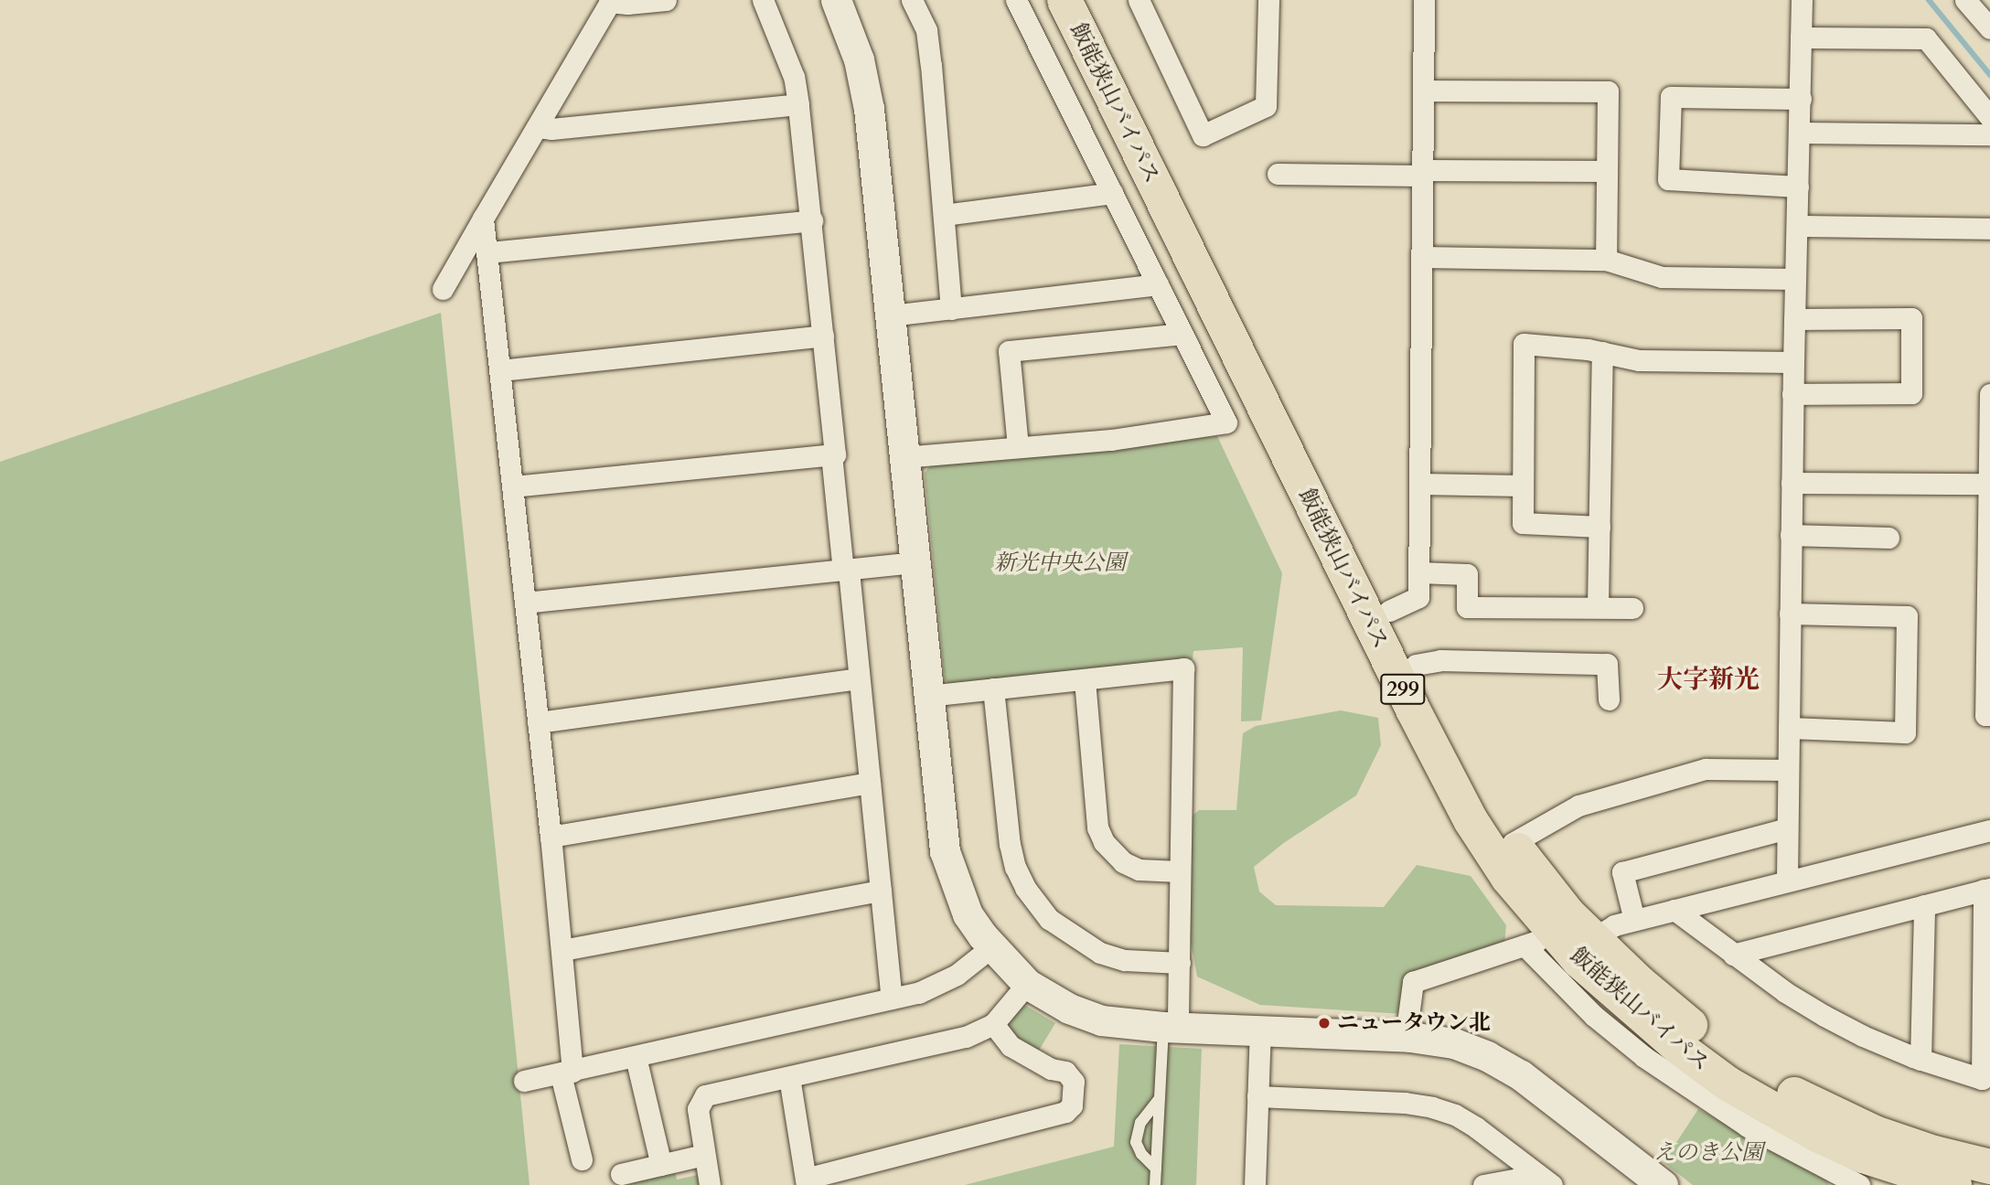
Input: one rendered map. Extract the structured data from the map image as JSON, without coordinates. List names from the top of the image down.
{
  "streets": {
    "highway": ["飯能狭山バイパス", "299"]
  },
  "districts": ["大字新光"],
  "parks": ["新光中央公園", "えのき公園"],
  "places": ["ニュータウン北"]
}
